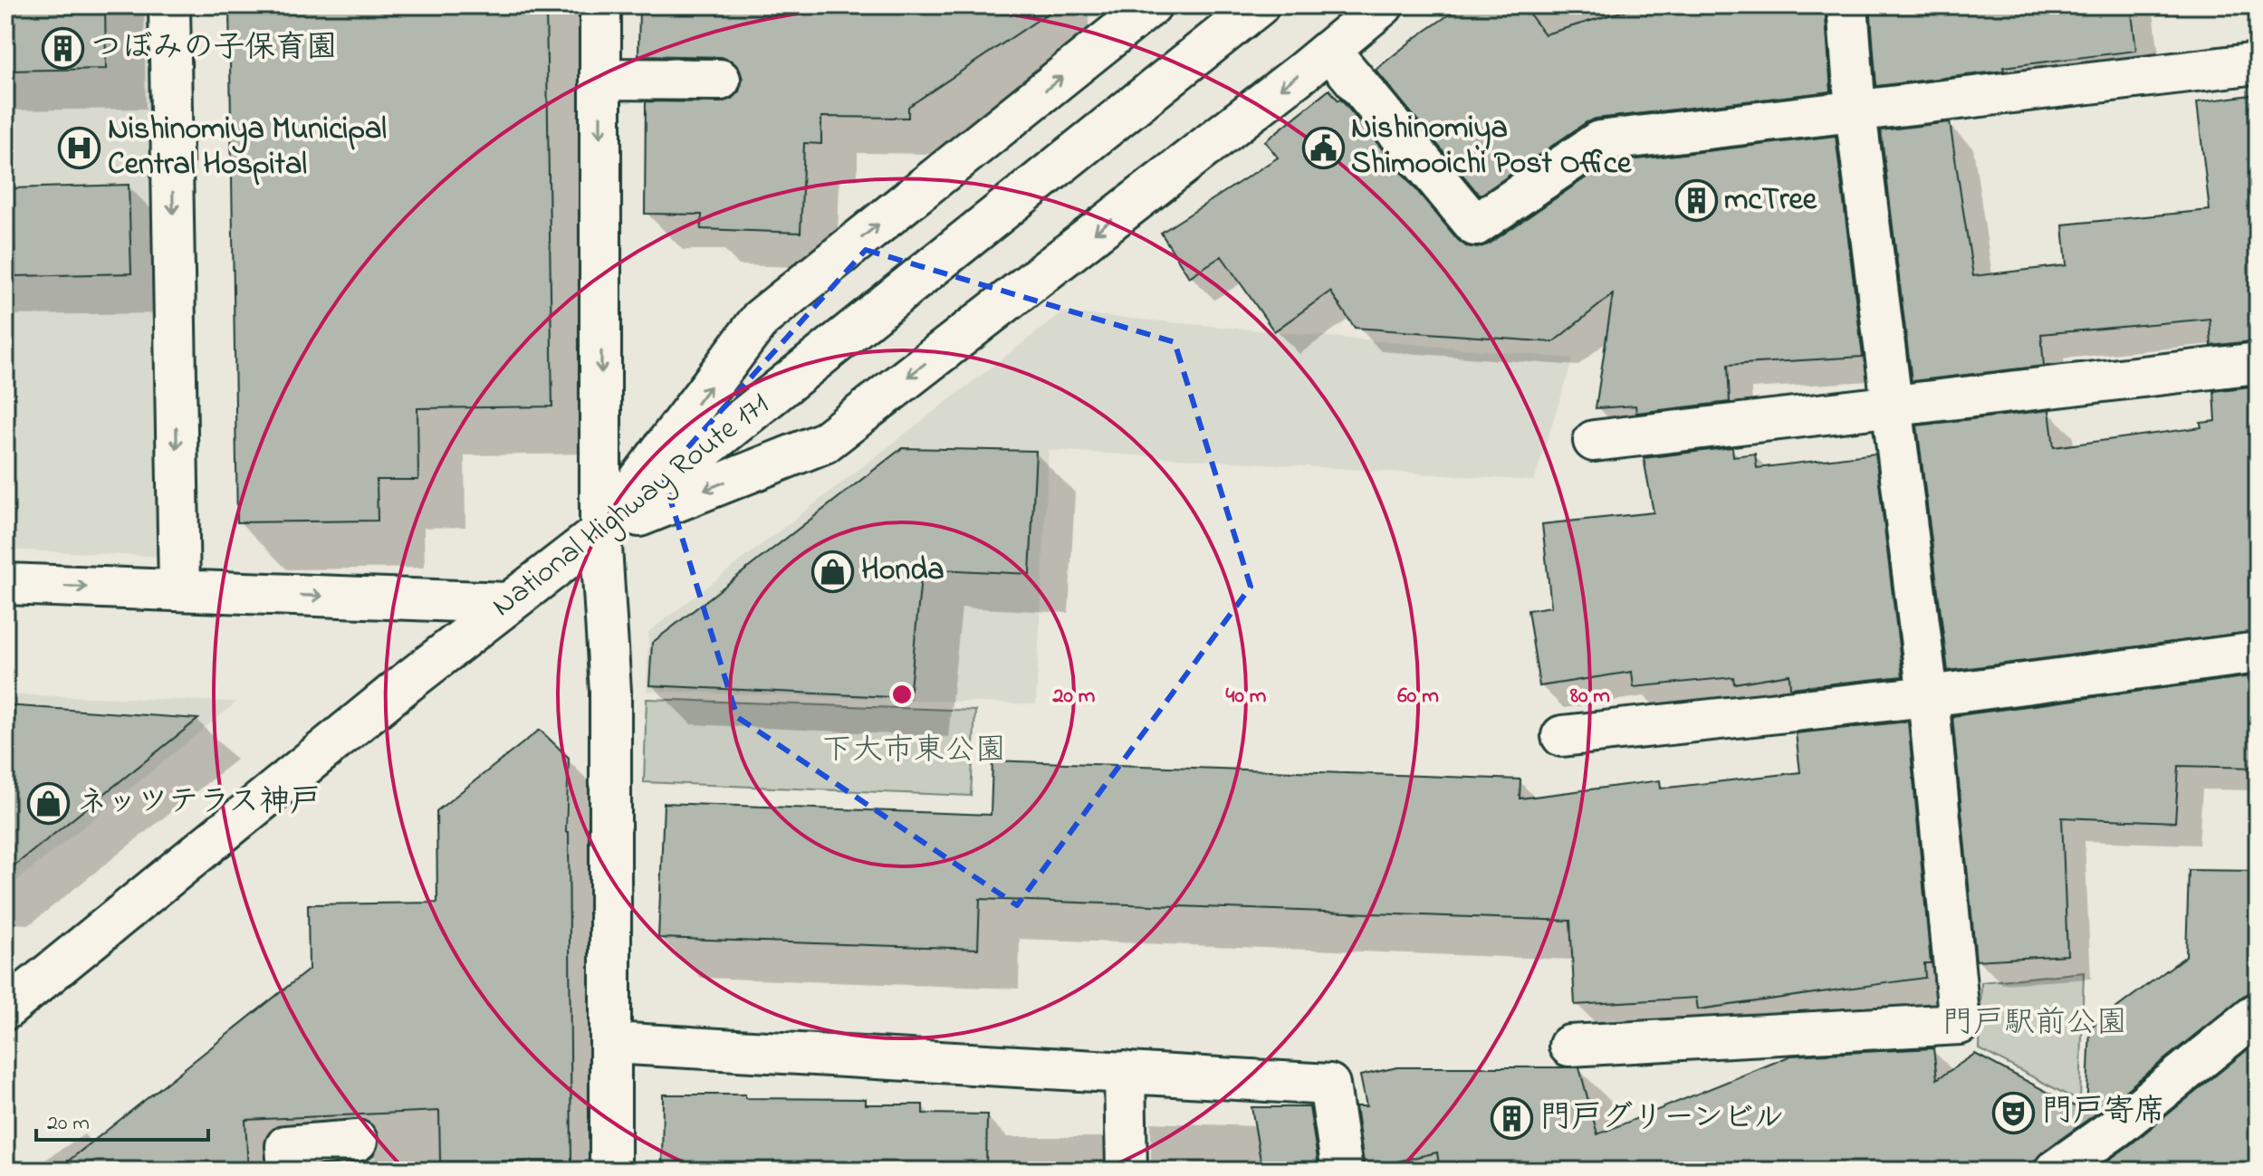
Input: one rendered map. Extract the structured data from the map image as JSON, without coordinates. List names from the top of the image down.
{
  "streets": {
    "main road": ["National Highway Route 171"]
  },
  "parks": ["下大市東公園", "門戸駅前公園"],
  "places": {
    "building": ["つぼみの子保育園", "mcTree", "門戸グリーンビル"],
    "public building": ["Nishinomiya Shimooichi Post Office"],
    "hospital": ["Nishinomiya Municipal Central Hospital"],
    "shop": ["Honda", "ネッツテラス神戸"],
    "theatre": ["門戸寄席"]
  },
  "scale_bar": "20 m",
  "rings": [
    "20 m",
    "40 m",
    "60 m",
    "80 m"
  ]
}
